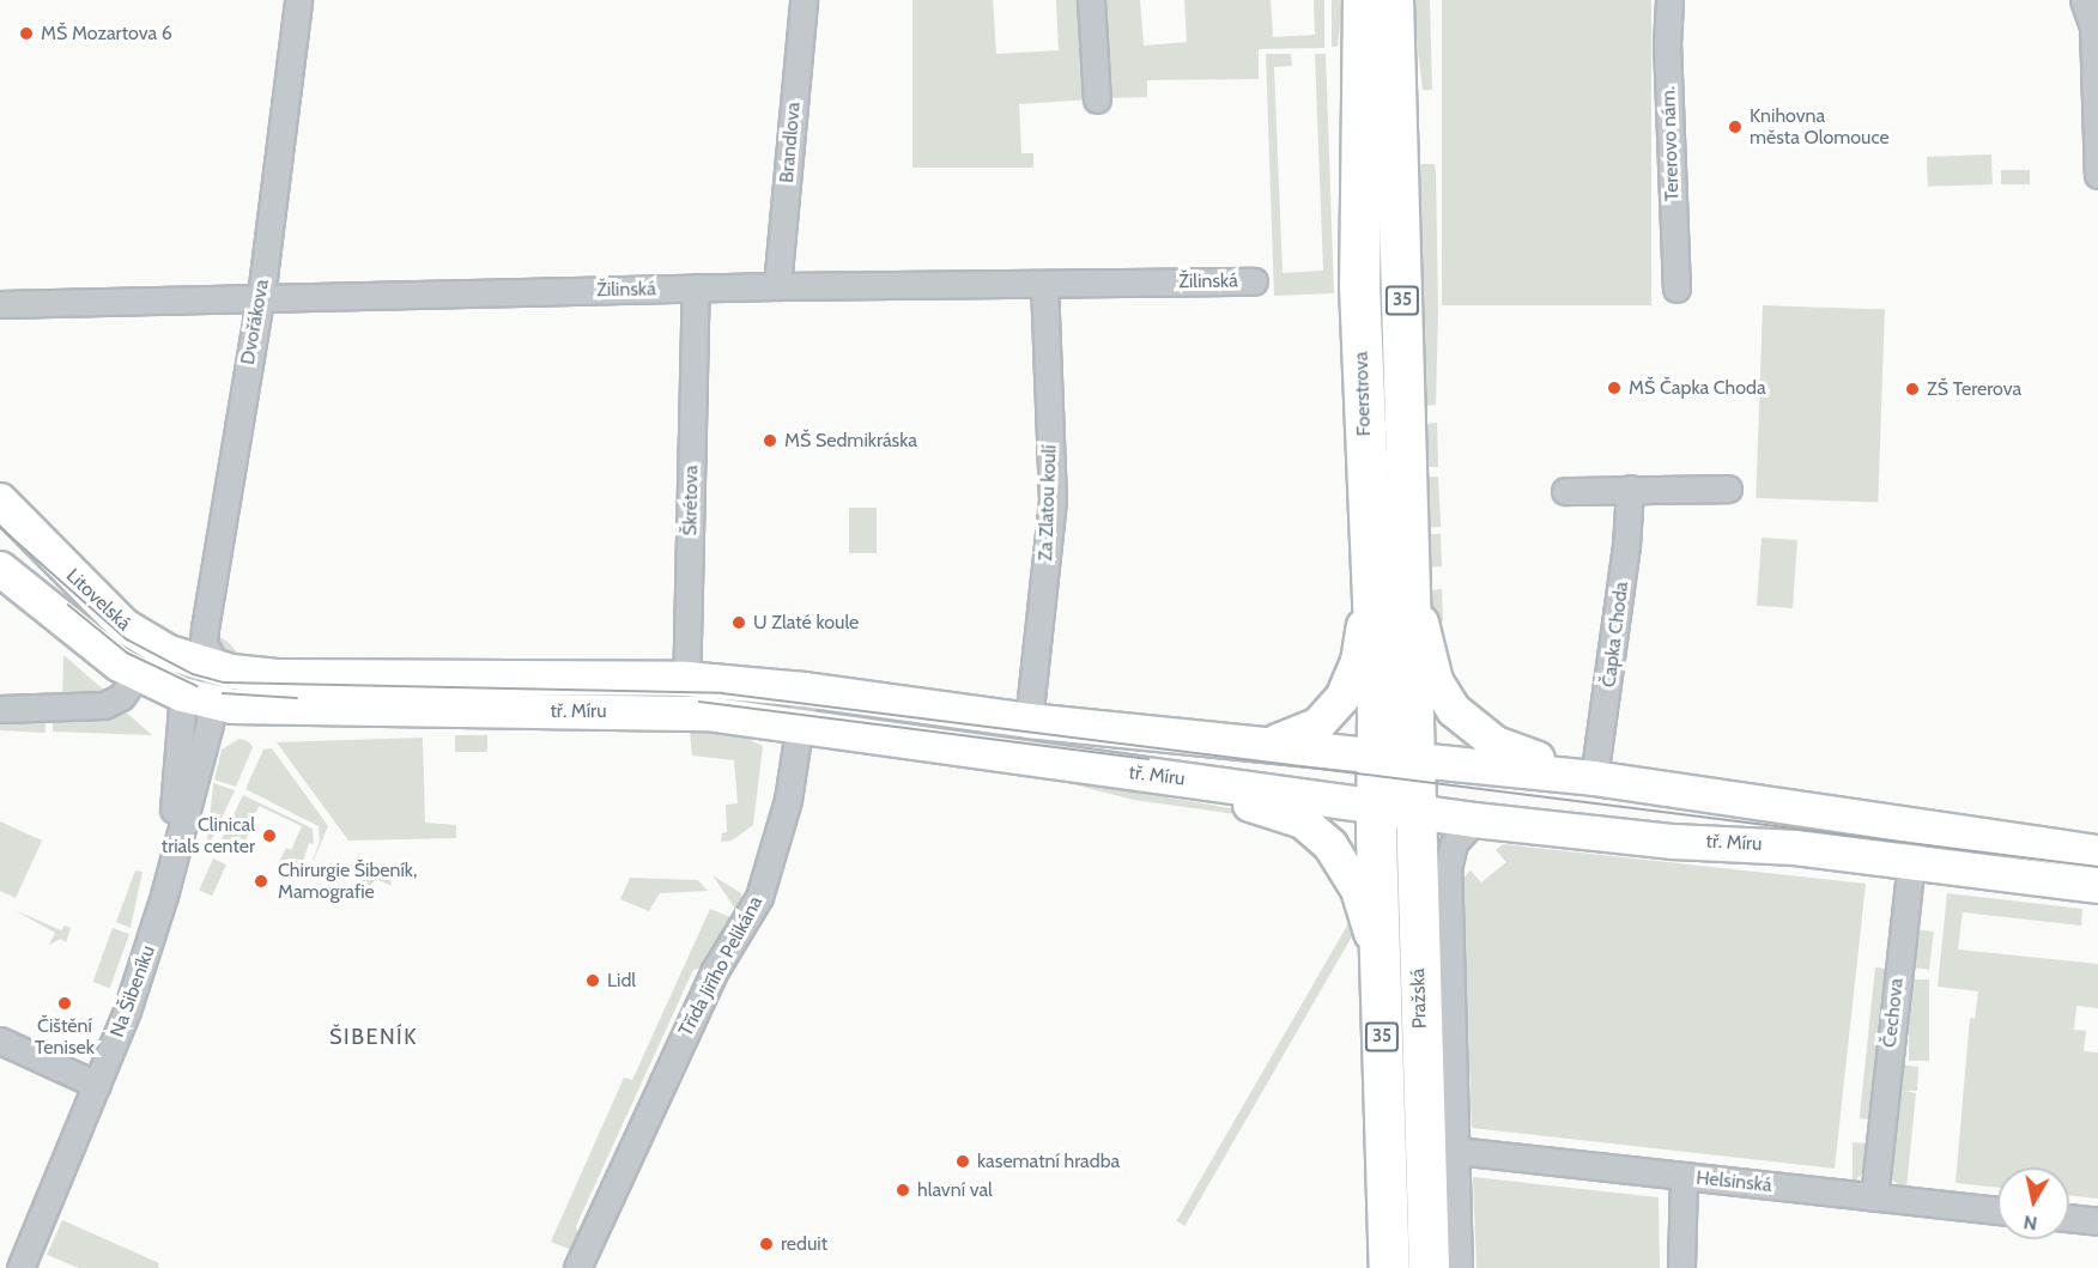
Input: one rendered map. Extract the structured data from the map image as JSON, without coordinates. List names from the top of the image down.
{
  "streets": {
    "main road": [
      "35",
      "Foerstrova",
      "Litovelská",
      "tř. Míru",
      "Pražská"
    ],
    "street": [
      "Brandlova",
      "Tererovo nám.",
      "Žilinská",
      "Dvořákova",
      "Škrétova",
      "Za Zlatou koulí",
      "Čapka Choda",
      "Třída Jiřího Pelikána",
      "Na Šibeníku",
      "Čechova",
      "Helsinská"
    ]
  },
  "crossings": [
    ["Brandlova", "Žilinská"],
    ["Žilinská", "Dvořákova"],
    ["Žilinská", "Škrétova"],
    ["Žilinská", "Za Zlatou koulí"],
    ["35", "tř. Míru"],
    ["35", "Pražská"],
    ["Dvořákova", "Litovelská"],
    ["Dvořákova", "tř. Míru"],
    ["Dvořákova", "Na Šibeníku"],
    ["Foerstrova", "tř. Míru"],
    ["Foerstrova", "Pražská"],
    ["Škrétova", "tř. Míru"],
    ["Za Zlatou koulí", "tř. Míru"],
    ["Litovelská", "tř. Míru"],
    ["Litovelská", "Na Šibeníku"],
    ["Čapka Choda", "tř. Míru"],
    ["tř. Míru", "Třída Jiřího Pelikána"],
    ["tř. Míru", "Na Šibeníku"],
    ["tř. Míru", "Pražská"],
    ["tř. Míru", "Čechova"],
    ["Pražská", "Helsinská"],
    ["Čechova", "Helsinská"]
  ],
  "districts": ["ŠIBENÍK"],
  "places": [
    "MŠ Mozartova 6",
    "Knihovna města Olomouce",
    "MŠ Čapka Choda",
    "ZŠ Tererova",
    "MŠ Sedmikráska",
    "U Zlaté koule",
    "Clinical trials center",
    "Chirurgie Šibeník, Mamografie",
    "Lidl",
    "Čištění Tenisek",
    "kasematní hradba",
    "hlavní val",
    "reduit"
  ],
  "north": "bottom"
}
